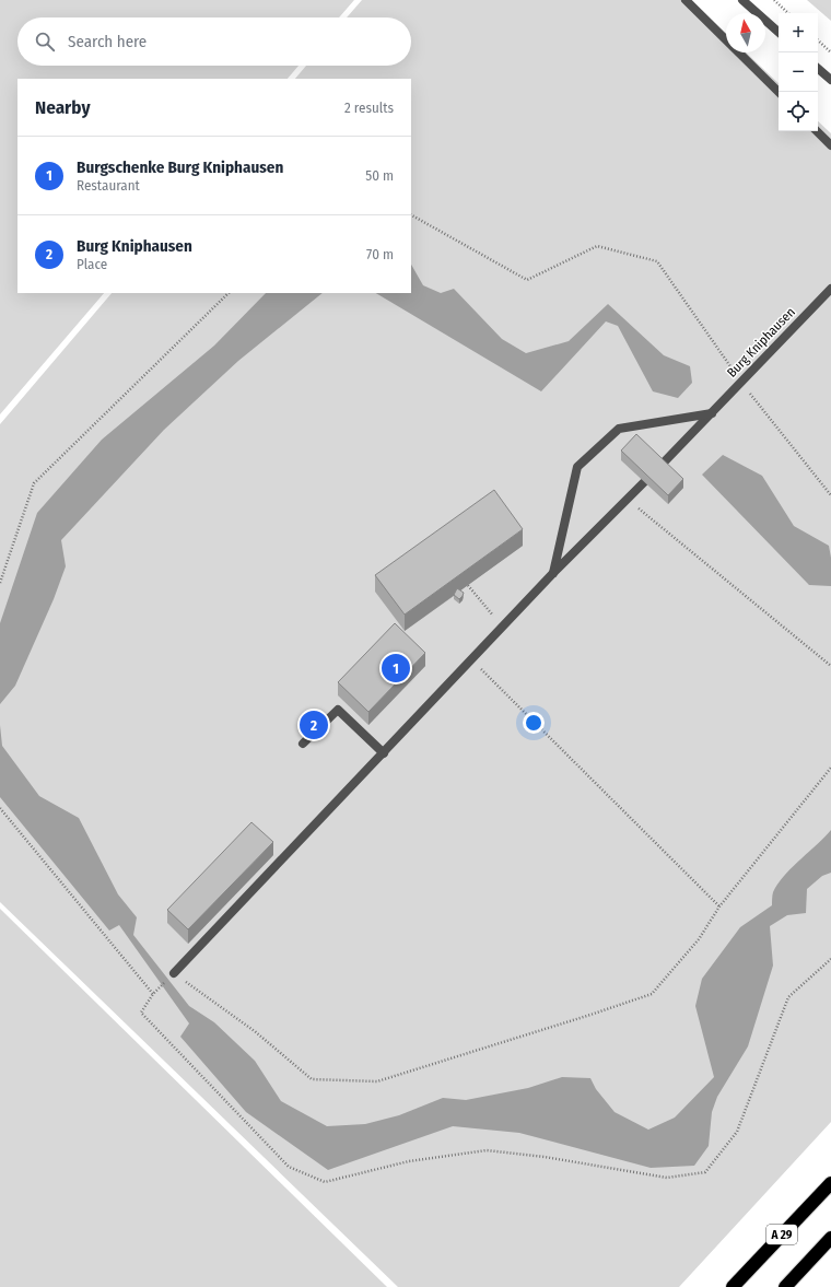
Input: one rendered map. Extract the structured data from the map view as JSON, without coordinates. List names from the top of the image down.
{
  "streets": {
    "highway": ["A 29"],
    "street": ["Burg Kniphausen"]
  },
  "north": "top",
  "page": {
    "map_buttons": ["+", "−"],
    "search": "Search here",
    "heading": ["Nearby", "2 results"],
    "list": [
      {
        "mark": "1",
        "name": "Burgschenke Burg Kniphausen",
        "note": "Restaurant",
        "value": "50 m"
      },
      {
        "mark": "2",
        "name": "Burg Kniphausen",
        "note": "Place",
        "value": "70 m"
      }
    ],
    "pins": ["1", "2"]
  }
}
